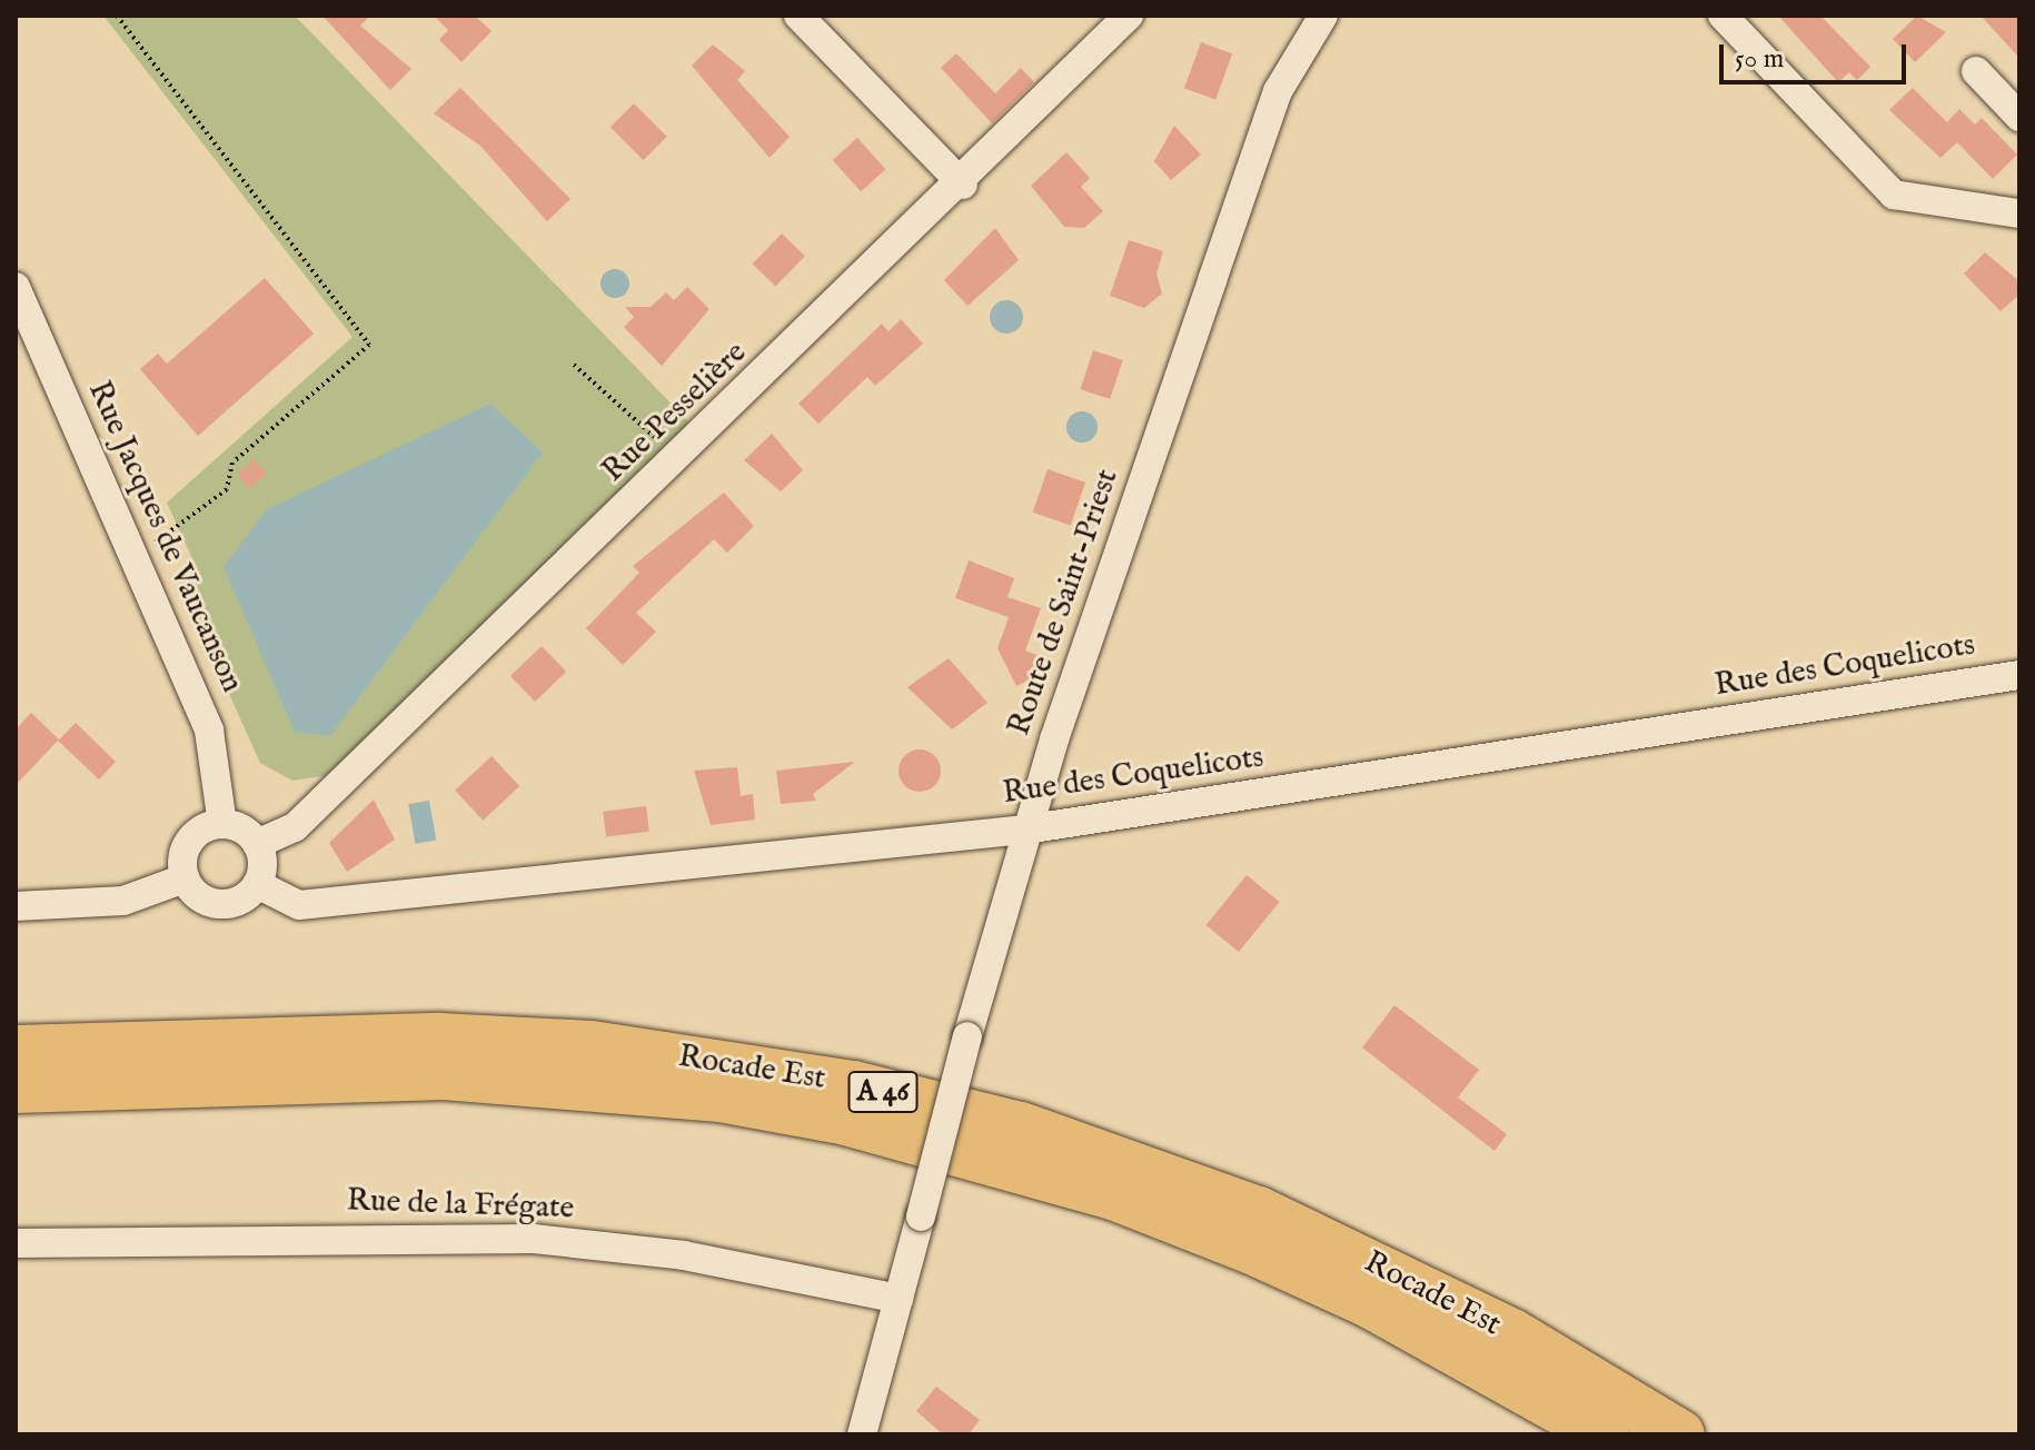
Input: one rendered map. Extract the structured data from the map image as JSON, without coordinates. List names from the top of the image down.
{
  "streets": {
    "highway": ["Rocade Est", "A 46"],
    "street": [
      "Rue Pesselière",
      "Rue Jacques de Vaucanson",
      "Route de Saint-Priest",
      "Rue des Coquelicots",
      "Rue de la Frégate"
    ]
  },
  "crossings": [
    ["Rue Pesselière", "Rue Jacques de Vaucanson"],
    ["Rue Pesselière", "Rue des Coquelicots"],
    ["Rue Jacques de Vaucanson", "Rue des Coquelicots"],
    ["Route de Saint-Priest", "Rue des Coquelicots"],
    ["Route de Saint-Priest", "Rue de la Frégate"]
  ],
  "scale_bar": "50 m"
}
